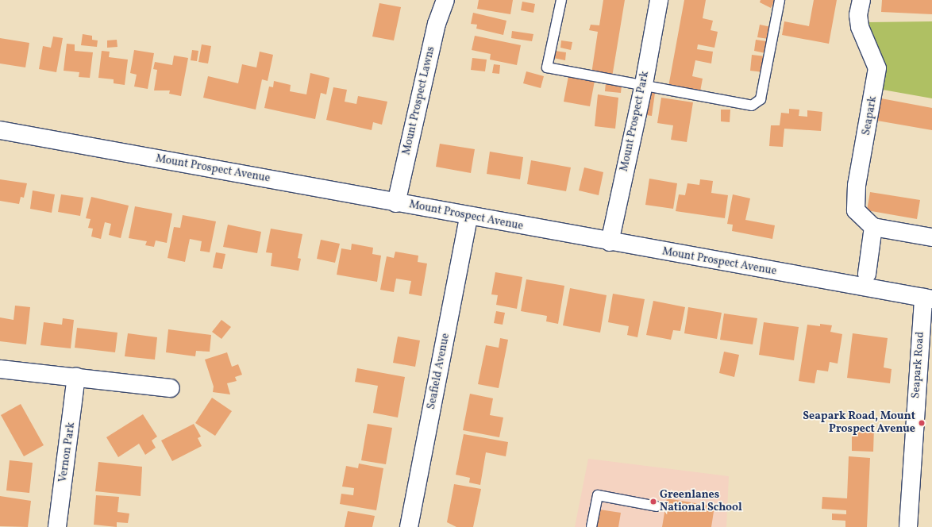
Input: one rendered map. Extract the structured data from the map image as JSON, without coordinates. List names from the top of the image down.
{
  "streets": {
    "street": [
      "Mount Prospect Lawns",
      "Seapark",
      "Mount Prospect Park",
      "Mount Prospect Avenue",
      "Seapark Road",
      "Seafield Avenue",
      "Vernon Park"
    ]
  },
  "crossings": [
    ["Mount Prospect Lawns", "Mount Prospect Avenue"],
    ["Mount Prospect Park", "Mount Prospect Avenue"],
    ["Mount Prospect Avenue", "Seapark Road"],
    ["Mount Prospect Avenue", "Seafield Avenue"]
  ],
  "places": ["Seapark Road, Mount Prospect Avenue", "Greenlanes National School"]
}
